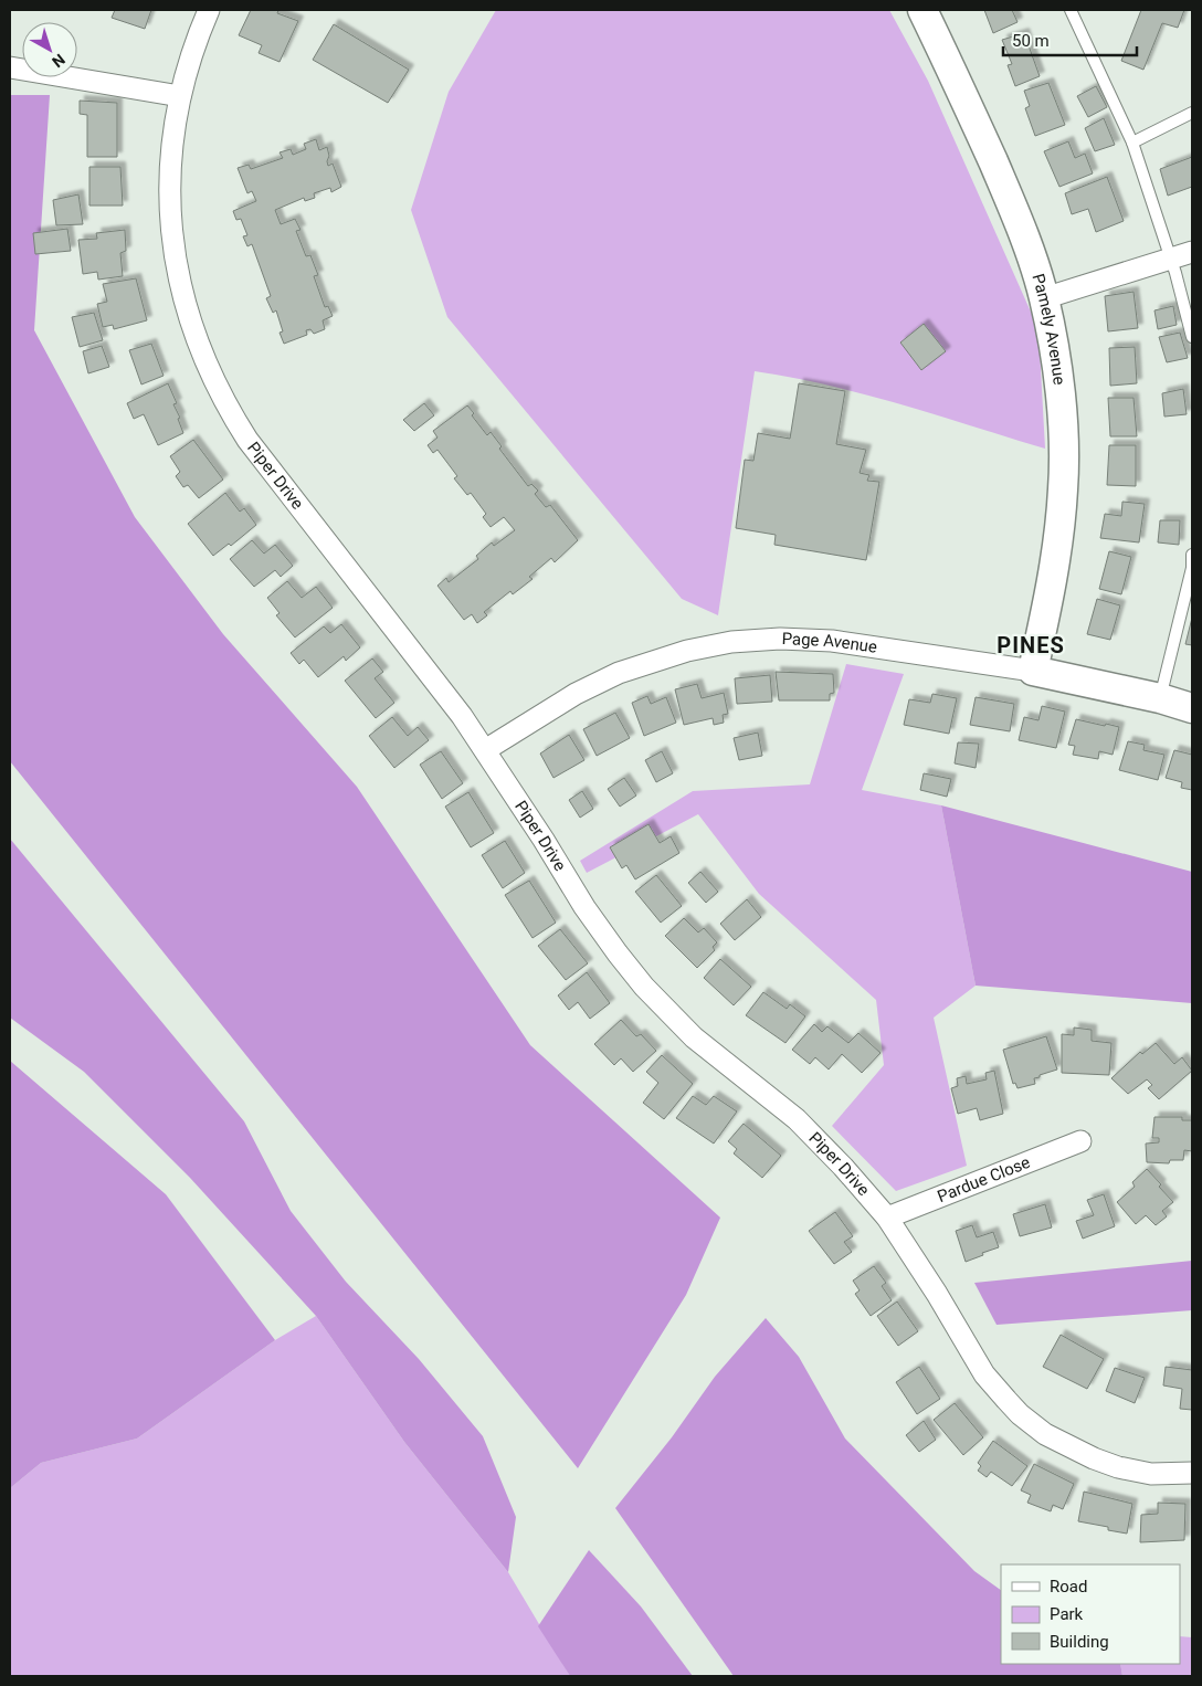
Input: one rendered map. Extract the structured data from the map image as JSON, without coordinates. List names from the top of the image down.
{
  "streets": {
    "street": [
      "Pamely Avenue",
      "Piper Drive",
      "Page Avenue",
      "Pardue Close"
    ]
  },
  "crossings": [
    ["Pamely Avenue", "Page Avenue"],
    ["Piper Drive", "Page Avenue"],
    ["Piper Drive", "Pardue Close"]
  ],
  "districts": ["PINES"],
  "legend": ["Road", "Park", "Building"],
  "scale_bar": "50 m",
  "north": "bottom right"
}
